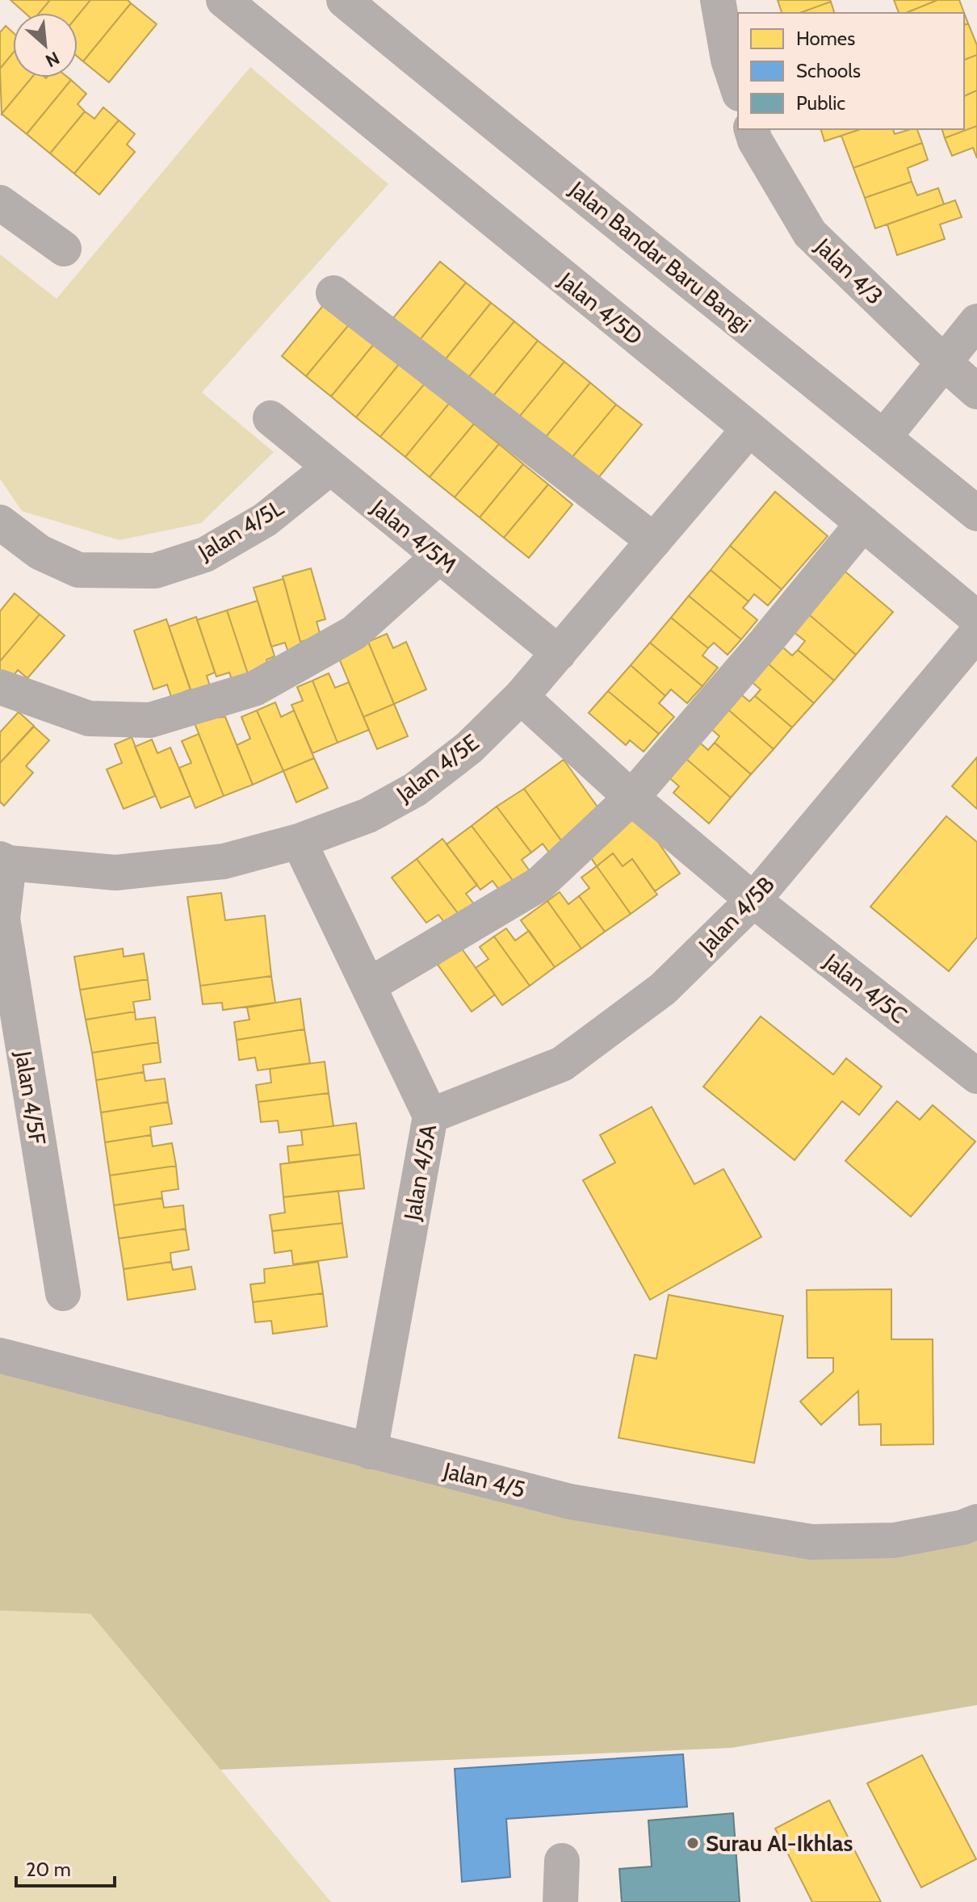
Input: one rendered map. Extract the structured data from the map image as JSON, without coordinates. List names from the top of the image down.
{
  "streets": {
    "street": [
      "Jalan Bandar Baru Bangi",
      "Jalan 4/3",
      "Jalan 4/5D",
      "Jalan 4/5L",
      "Jalan 4/5M",
      "Jalan 4/5E",
      "Jalan 4/5B",
      "Jalan 4/5C",
      "Jalan 4/5F",
      "Jalan 4/5A",
      "Jalan 4/5"
    ]
  },
  "crossings": [
    ["Jalan 4/5D", "Jalan 4/5E"],
    ["Jalan 4/5L", "Jalan 4/5M"],
    ["Jalan 4/5M", "Jalan 4/5E"],
    ["Jalan 4/5E", "Jalan 4/5C"],
    ["Jalan 4/5E", "Jalan 4/5F"],
    ["Jalan 4/5E", "Jalan 4/5A"],
    ["Jalan 4/5B", "Jalan 4/5C"],
    ["Jalan 4/5B", "Jalan 4/5A"],
    ["Jalan 4/5A", "Jalan 4/5"]
  ],
  "places": ["Surau Al-Ikhlas"],
  "legend": ["Homes", "Schools", "Public"],
  "scale_bar": "20 m",
  "north": "bottom right"
}
